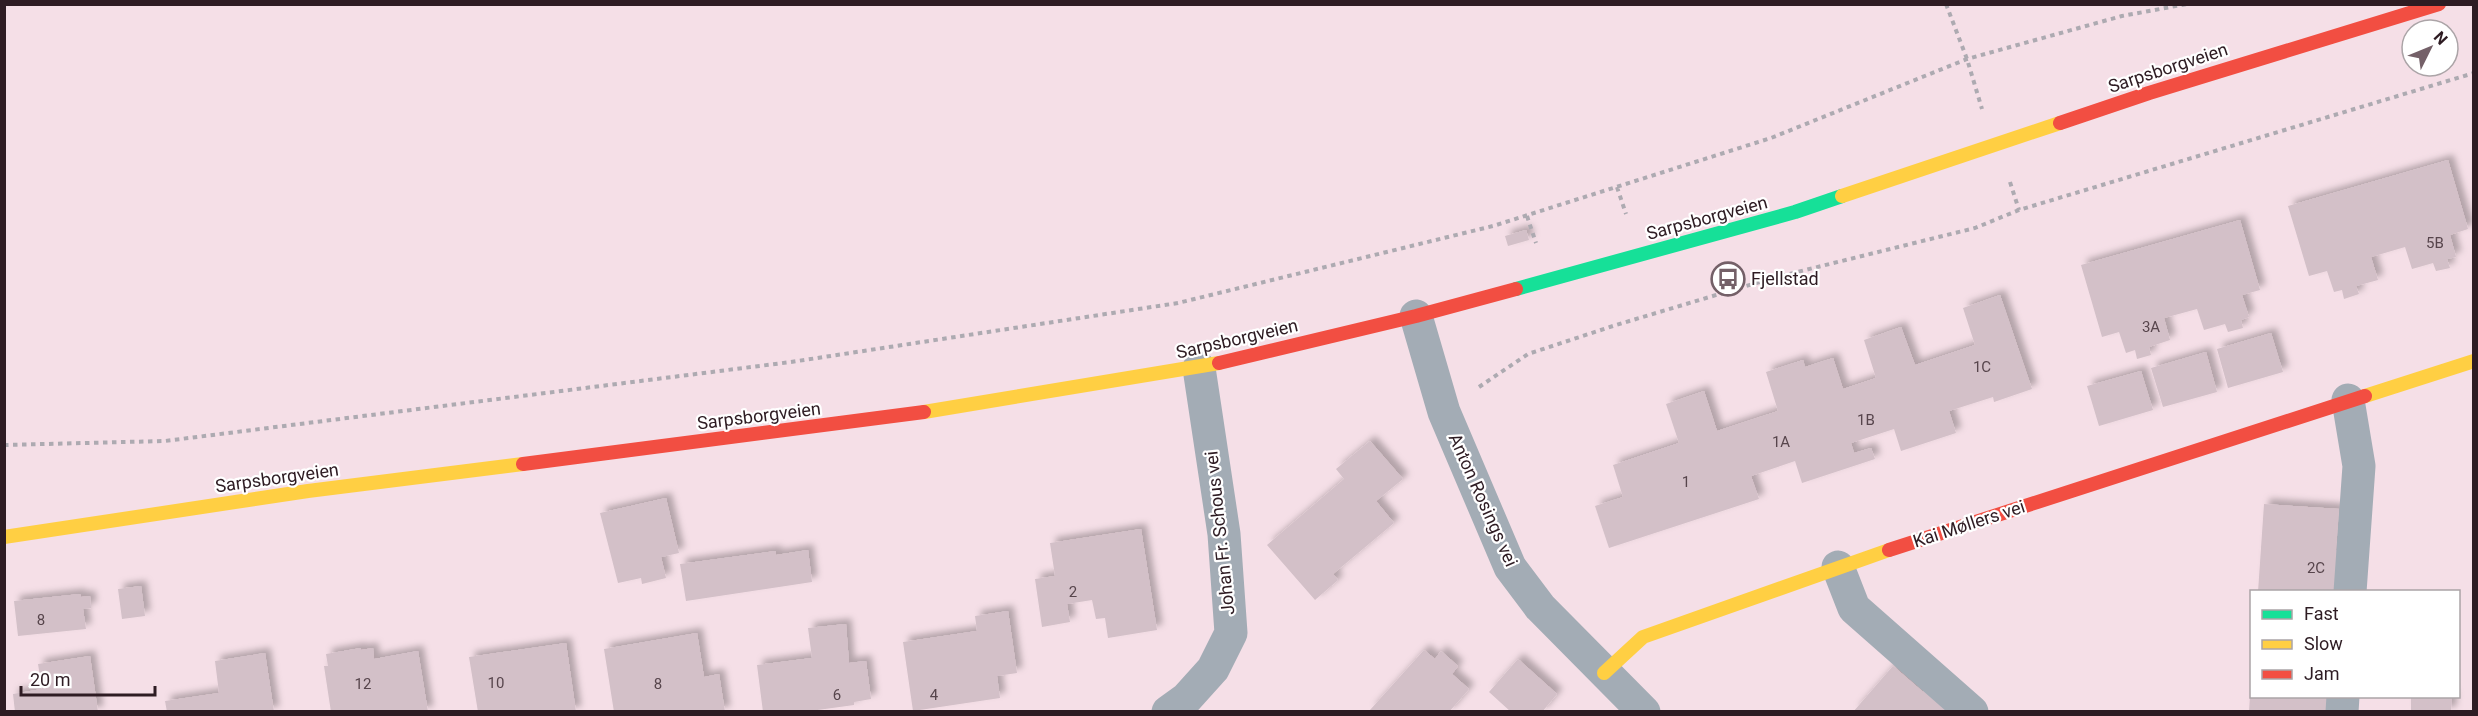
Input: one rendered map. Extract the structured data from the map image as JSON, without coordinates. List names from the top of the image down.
{
  "streets": {
    "main road": ["Sarpsborgveien", "Kai Møllers vei"],
    "street": ["Anton Rosings vei", "Johan Fr. Schous vei"]
  },
  "crossings": [
    ["Sarpsborgveien", "Anton Rosings vei"],
    ["Sarpsborgveien", "Johan Fr. Schous vei"],
    ["Anton Rosings vei", "Kai Møllers vei"]
  ],
  "places": {
    "bus stop": ["Fjellstad"]
  },
  "house_numbers": [
    "5B",
    "3A",
    "1C",
    "1B",
    "1A",
    "1",
    "2C",
    "2",
    "8",
    "10",
    "12",
    "8",
    "6",
    "4"
  ],
  "legend": ["Fast", "Slow", "Jam"],
  "scale_bar": "20 m",
  "north": "top right"
}
